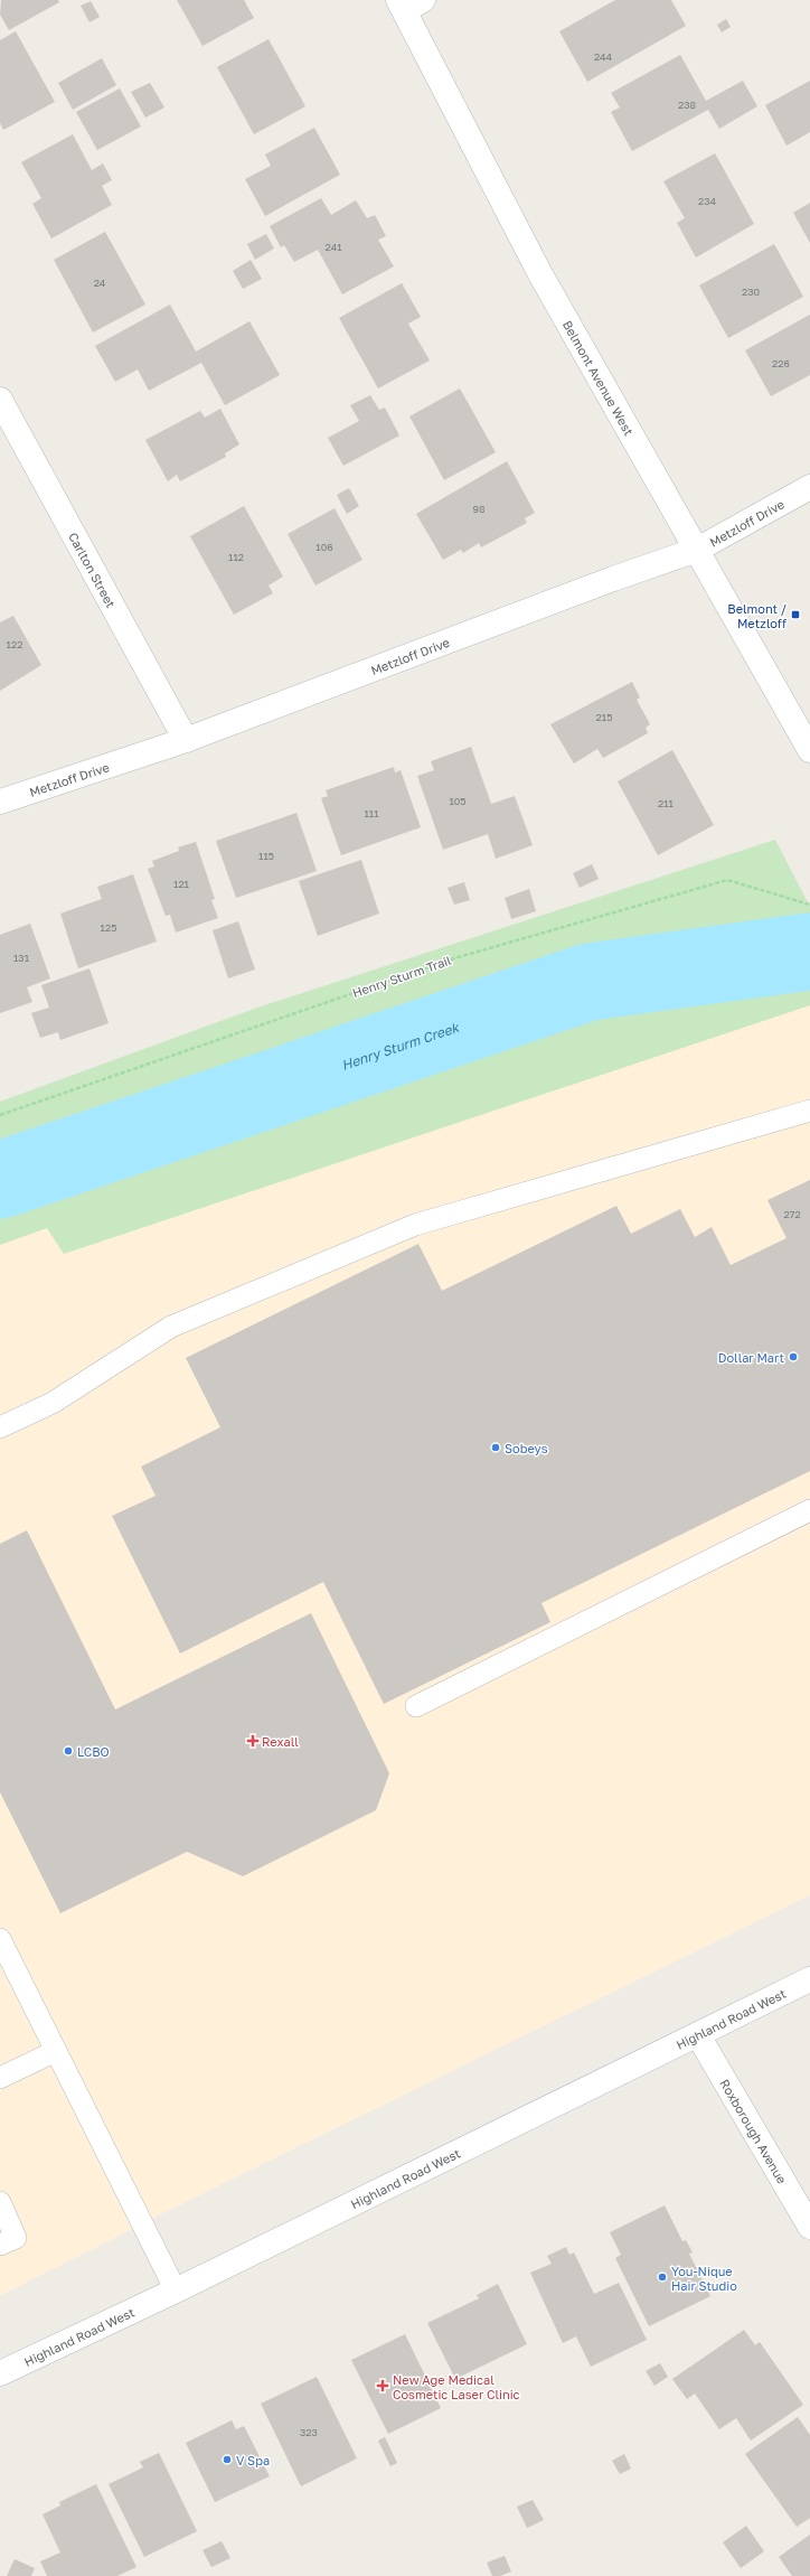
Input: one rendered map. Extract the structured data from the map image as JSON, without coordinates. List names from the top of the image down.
{
  "streets": {
    "street": [
      "Belmont Avenue West",
      "Metzloff Drive",
      "Carlton Street",
      "Highland Road West",
      "Roxborough Avenue"
    ],
    "path": ["Henry Sturm Trail"]
  },
  "crossings": [
    ["Belmont Avenue West", "Metzloff Drive"],
    ["Metzloff Drive", "Carlton Street"],
    ["Highland Road West", "Roxborough Avenue"]
  ],
  "water": ["Henry Sturm Creek"],
  "places": {
    "transit": ["Belmont / Metzloff"],
    "other": [
      "Dollar Mart",
      "Sobeys",
      "LCBO",
      "You-Nique Hair Studio",
      "V Spa"
    ],
    "health": ["Rexall", "New Age Medical Cosmetic Laser Clinic"]
  },
  "house_numbers": [
    "244",
    "238",
    "234",
    "241",
    "24",
    "230",
    "226",
    "98",
    "106",
    "112",
    "122",
    "215",
    "105",
    "211",
    "111",
    "115",
    "121",
    "125",
    "131",
    "272",
    "323"
  ]
}
